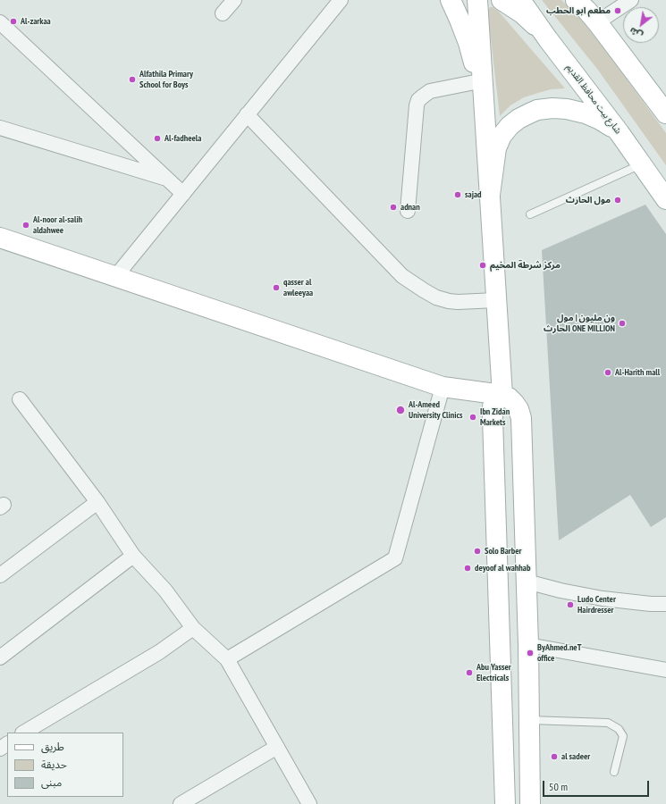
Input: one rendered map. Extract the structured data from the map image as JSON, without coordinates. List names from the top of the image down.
{
  "streets": {
    "main road": ["شارع بيت محافظ القديم"]
  },
  "places": [
    "مطعم ابو الحطب",
    "Al-zarkaa",
    "Alfathila Primary School for Boys",
    "Al-fadheela",
    "sajad",
    "مول الحارث",
    "adnan",
    "Al-noor al-salih aldahwee",
    "مركز شرطة المخيم",
    "qasser al awleeyaa",
    "ون مليون | مول الحارث ONE MILLION",
    "Al-Harith mall",
    "Al-Ameed University Clinics",
    "Ibn Zidan Markets",
    "Solo Barber",
    "deyoof al wahhab",
    "Ludo Center Hairdresser",
    "ByAhmed.neT office",
    "Abu Yasser Electricals",
    "al sadeer"
  ],
  "legend": ["طريق", "حديقة", "مبنى"],
  "scale_bar": "50 m",
  "north": "bottom left"
}
